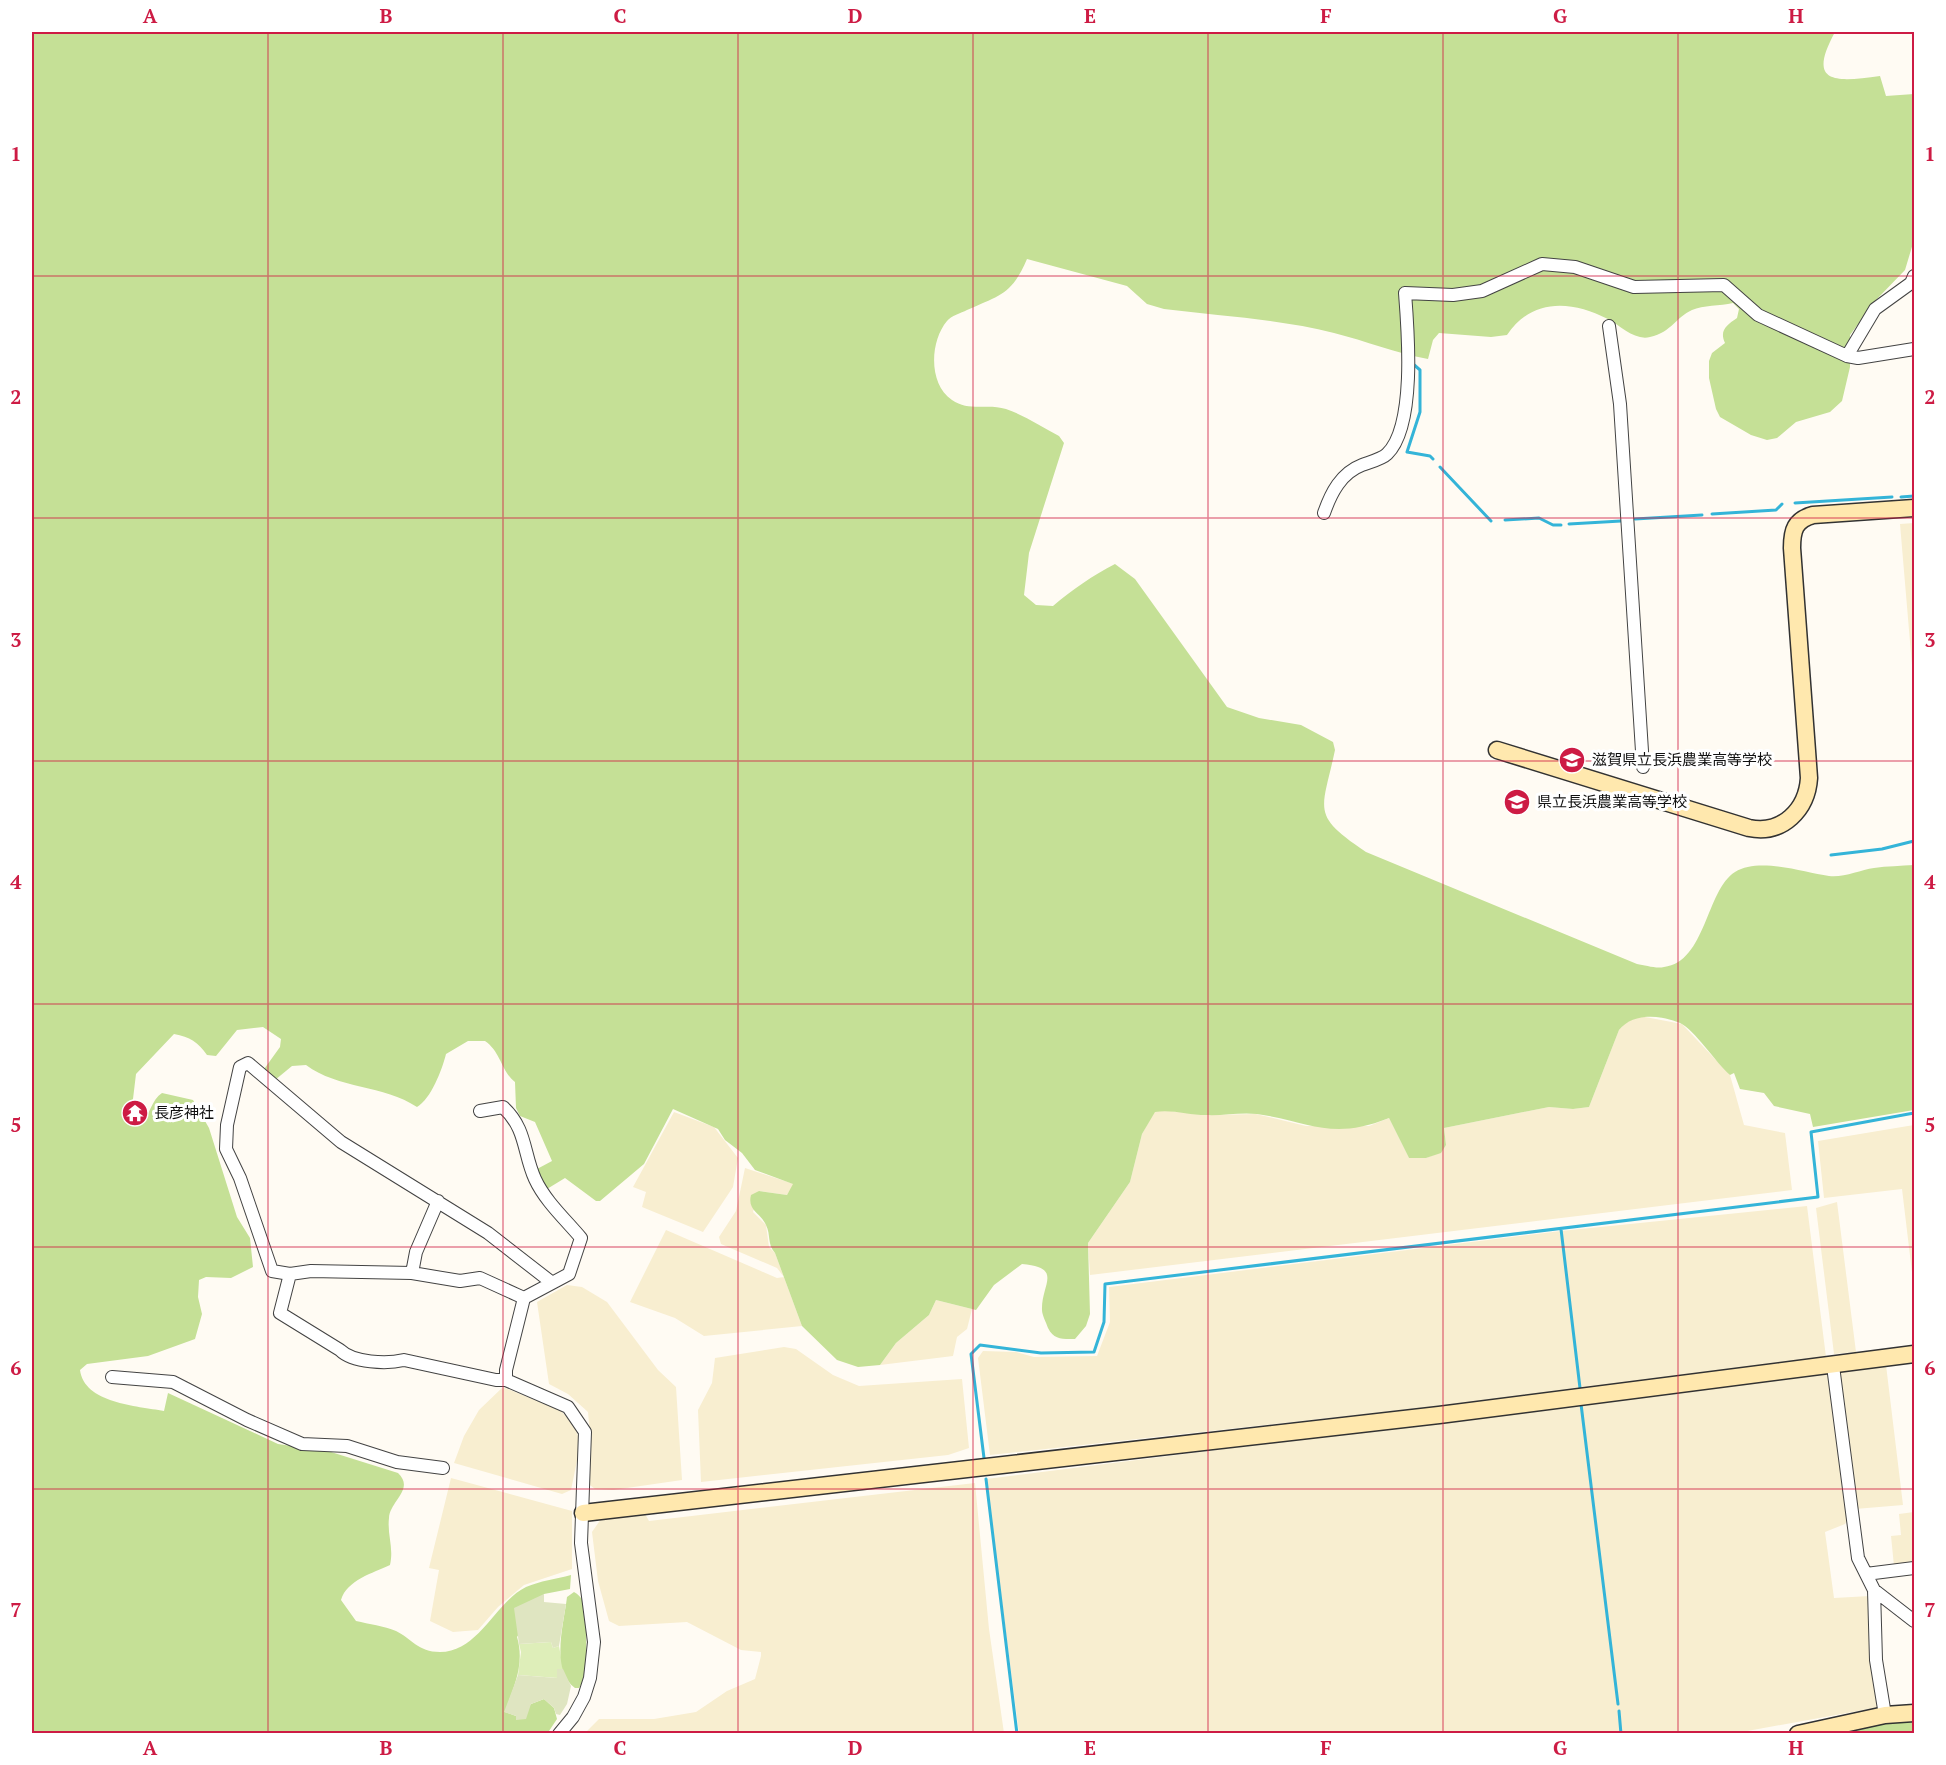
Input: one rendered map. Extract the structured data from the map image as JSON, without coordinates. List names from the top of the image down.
{
  "places": {
    "school or university": ["滋賀県立長浜農業高等学校", "県立長浜農業高等学校"],
    "temple": ["長彦神社"]
  },
  "grid": {
    "columns": [
      "A",
      "B",
      "C",
      "D",
      "E",
      "F",
      "G",
      "H"
    ],
    "rows": [
      "1",
      "2",
      "3",
      "4",
      "5",
      "6",
      "7"
    ]
  }
}
